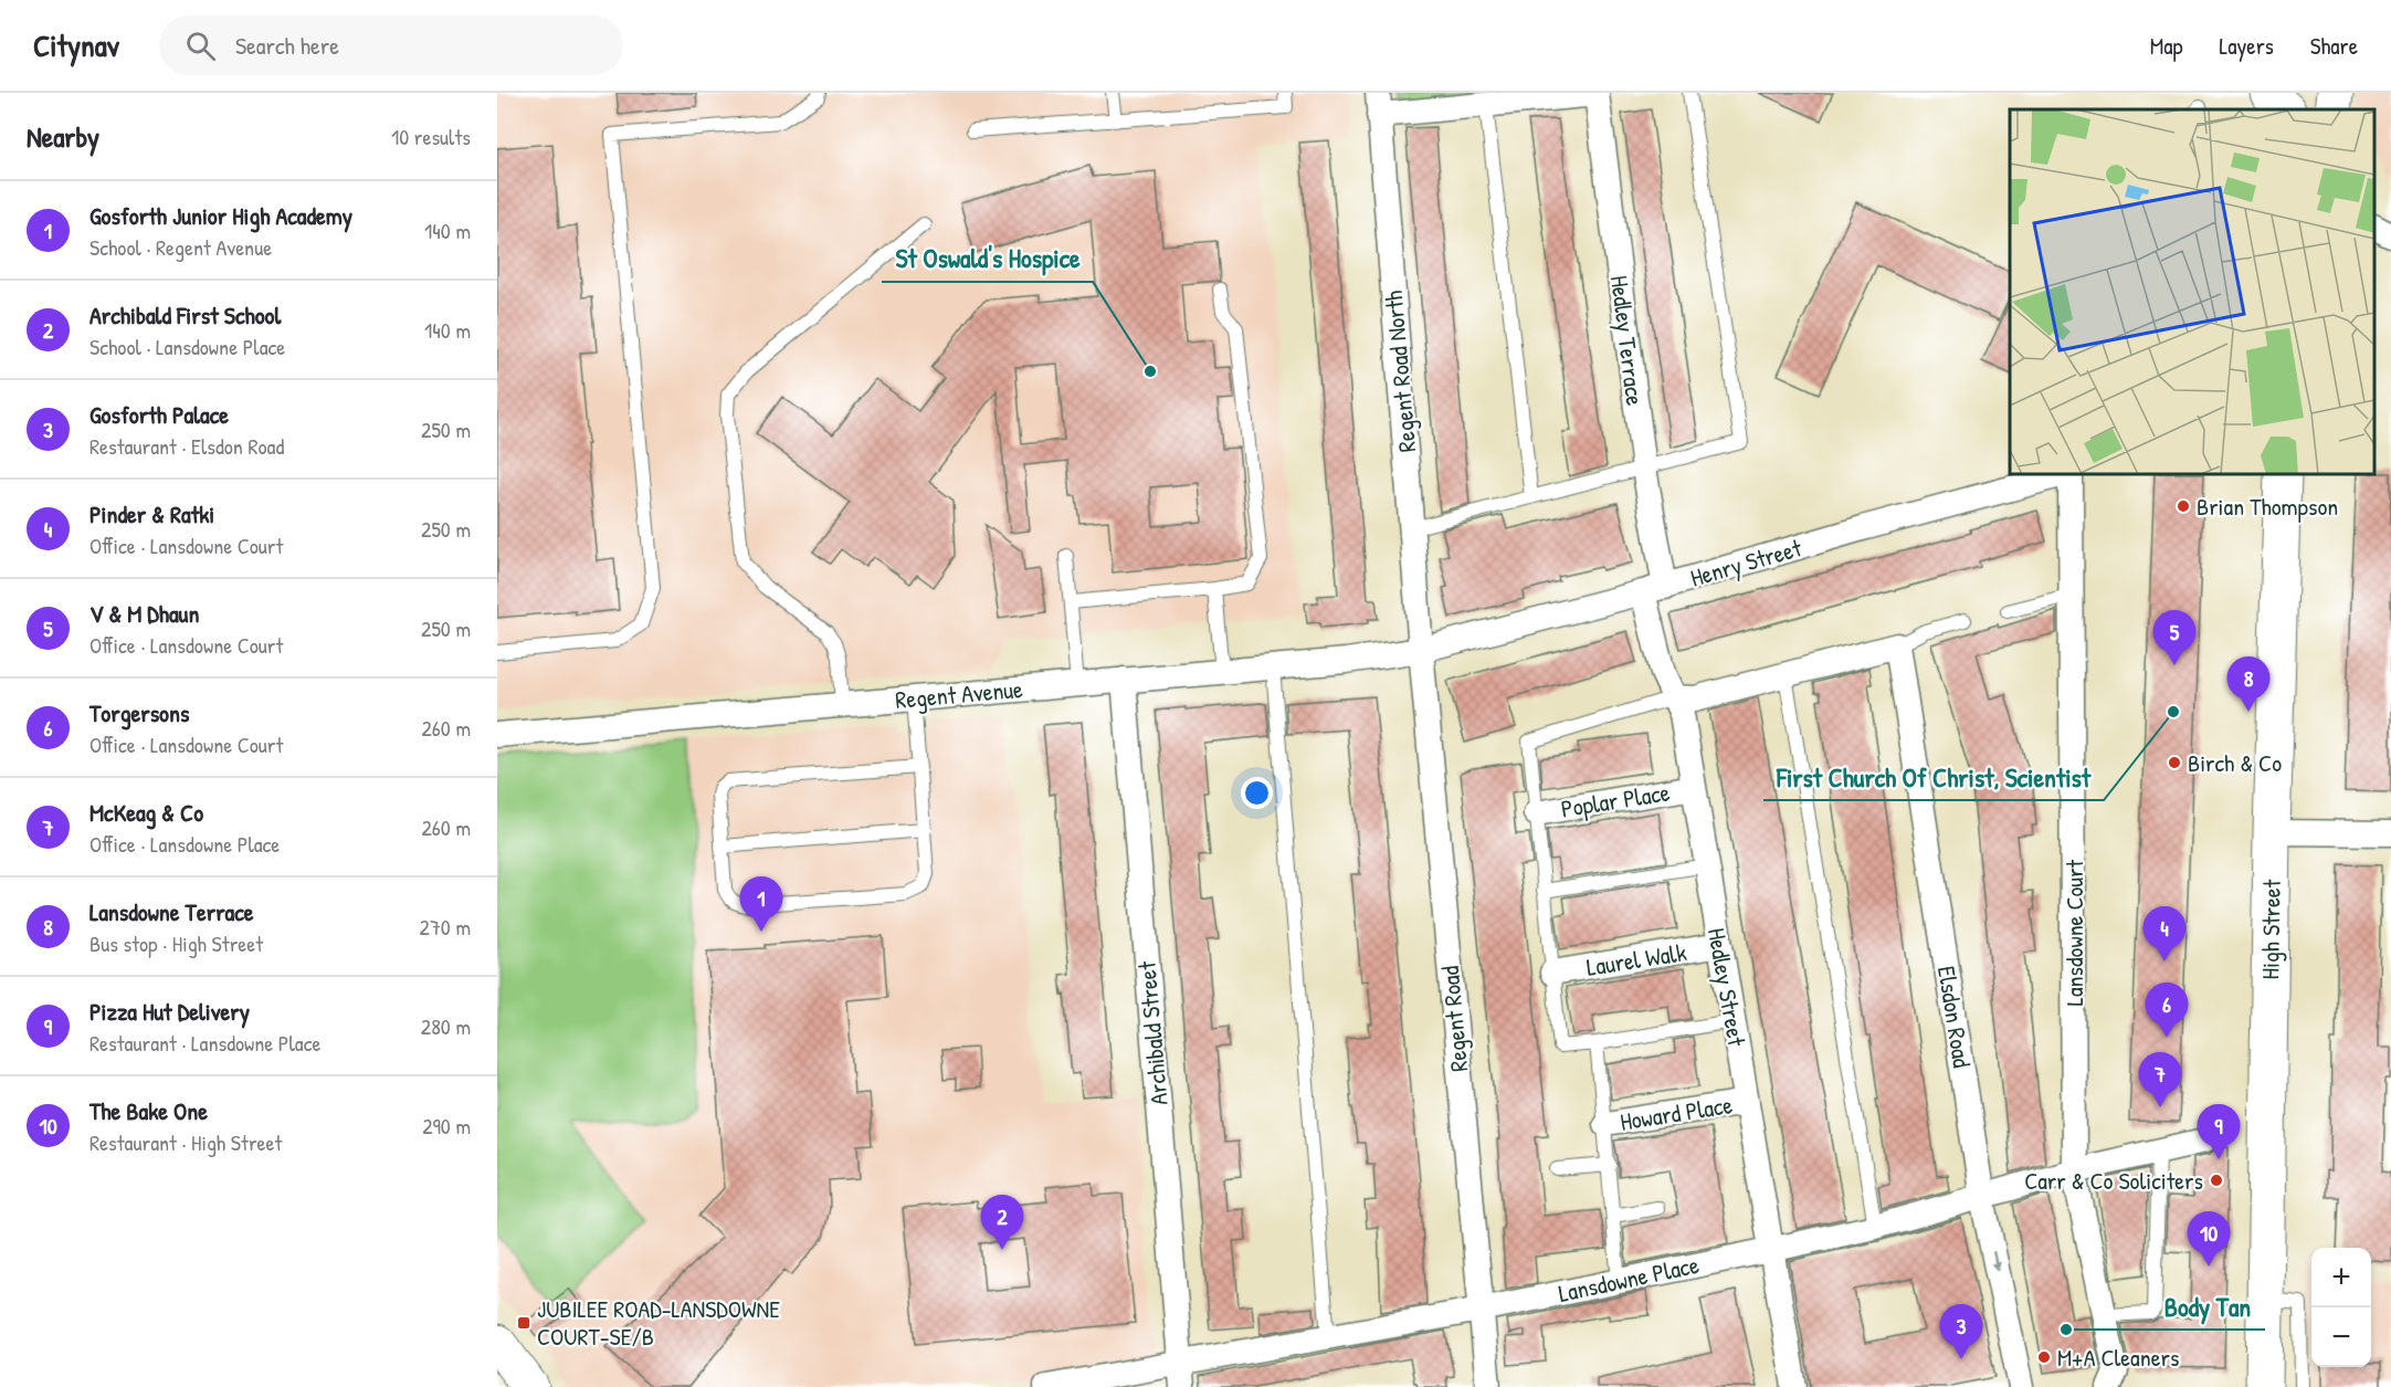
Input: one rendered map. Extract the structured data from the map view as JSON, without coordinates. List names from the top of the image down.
{
  "streets": {
    "main road": ["High Street"],
    "street": [
      "Hedley Terrace",
      "Regent Road North",
      "Henry Street",
      "Regent Avenue",
      "Poplar Place",
      "Lansdowne Court",
      "Laurel Walk",
      "Hedley Street",
      "Elsdon Road",
      "Regent Road",
      "Archibald Street",
      "Howard Place",
      "Lansdowne Place"
    ]
  },
  "crossings": [
    ["Hedley Terrace", "Henry Street"],
    ["Hedley Terrace", "Hedley Street"],
    ["Regent Road North", "Henry Street"],
    ["Regent Road North", "Regent Avenue"],
    ["Regent Road North", "Regent Road"],
    ["Henry Street", "Regent Avenue"],
    ["Henry Street", "Hedley Street"],
    ["Henry Street", "Regent Road"],
    ["Regent Avenue", "Regent Road"],
    ["Regent Avenue", "Archibald Street"],
    ["Poplar Place", "Hedley Street"],
    ["Lansdowne Court", "Lansdowne Place"],
    ["Laurel Walk", "Hedley Street"],
    ["Hedley Street", "Howard Place"],
    ["Hedley Street", "Lansdowne Place"],
    ["Elsdon Road", "Lansdowne Place"],
    ["Regent Road", "Lansdowne Place"],
    ["Archibald Street", "Lansdowne Place"]
  ],
  "places": {
    "other": [
      "St Oswald's Hospice",
      "Brian Thompson",
      "First Church Of Christ, Scientist",
      "Birch & Co",
      "Carr & Co Soliciters",
      "Body Tan",
      "M+A Cleaners"
    ],
    "transit": ["JUBILEE ROAD-LANSDOWNE COURT-SE/B"]
  },
  "page": {
    "header": "Citynav",
    "search": "Search here",
    "nav": ["Map", "Layers", "Share"],
    "heading": ["Nearby", "10 results"],
    "list": [
      {
        "mark": "1",
        "name": "Gosforth Junior High Academy",
        "note": "School · Regent Avenue",
        "value": "140 m"
      },
      {
        "mark": "2",
        "name": "Archibald First School",
        "note": "School · Lansdowne Place",
        "value": "140 m"
      },
      {
        "mark": "3",
        "name": "Gosforth Palace",
        "note": "Restaurant · Elsdon Road",
        "value": "250 m"
      },
      {
        "mark": "4",
        "name": "Pinder & Ratki",
        "note": "Office · Lansdowne Court",
        "value": "250 m"
      },
      {
        "mark": "5",
        "name": "V & M Dhaun",
        "note": "Office · Lansdowne Court",
        "value": "250 m"
      },
      {
        "mark": "6",
        "name": "Torgersons",
        "note": "Office · Lansdowne Court",
        "value": "260 m"
      },
      {
        "mark": "7",
        "name": "McKeag & Co",
        "note": "Office · Lansdowne Place",
        "value": "260 m"
      },
      {
        "mark": "8",
        "name": "Lansdowne Terrace",
        "note": "Bus stop · High Street",
        "value": "270 m"
      },
      {
        "mark": "9",
        "name": "Pizza Hut Delivery",
        "note": "Restaurant · Lansdowne Place",
        "value": "280 m"
      },
      {
        "mark": "10",
        "name": "The Bake One",
        "note": "Restaurant · High Street",
        "value": "290 m"
      }
    ],
    "pins": [
      "5",
      "8",
      "1",
      "4",
      "6",
      "7",
      "9",
      "2",
      "10",
      "3"
    ],
    "map_buttons": ["+", "−"]
  }
}
